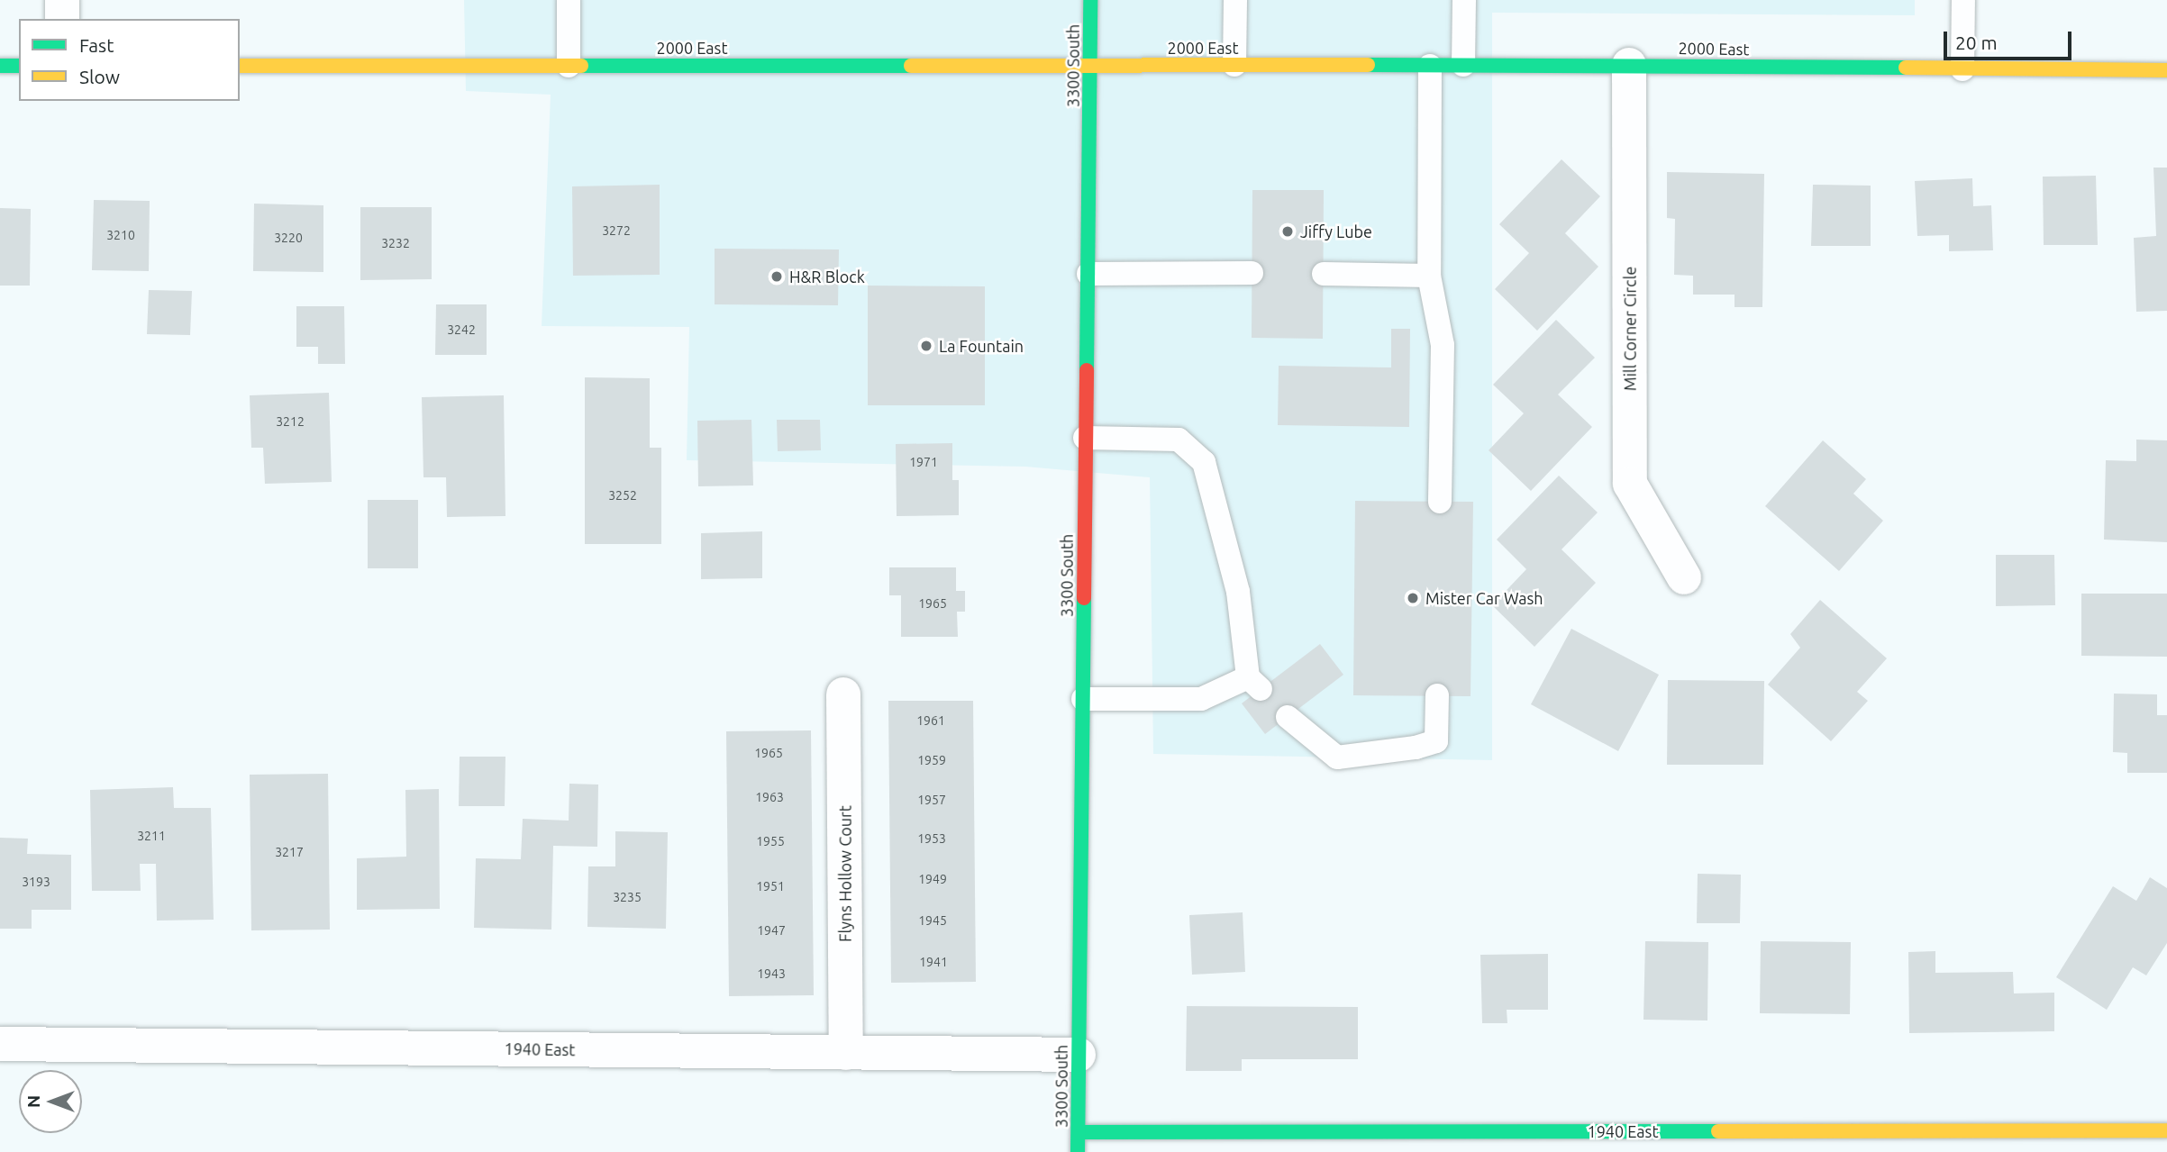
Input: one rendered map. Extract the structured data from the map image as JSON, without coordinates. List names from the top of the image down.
{
  "streets": {
    "street": [
      "2000 East",
      "3300 South",
      "Mill Corner Circle",
      "Flyns Hollow Court",
      "1940 East"
    ]
  },
  "crossings": [
    ["2000 East", "3300 South"],
    ["2000 East", "Mill Corner Circle"],
    ["3300 South", "1940 East"],
    ["Flyns Hollow Court", "1940 East"]
  ],
  "places": [
    "Jiffy Lube",
    "H&R Block",
    "La Fountain",
    "Mister Car Wash"
  ],
  "house_numbers": [
    "3272",
    "3210",
    "3220",
    "3232",
    "3242",
    "3212",
    "1971",
    "3252",
    "1965",
    "1961",
    "1965",
    "1959",
    "1963",
    "1957",
    "3211",
    "1953",
    "1955",
    "3217",
    "1949",
    "3193",
    "1951",
    "3235",
    "1945",
    "1947",
    "1941",
    "1943"
  ],
  "legend": ["Fast", "Slow"],
  "scale_bar": "20 m",
  "north": "left"
}
